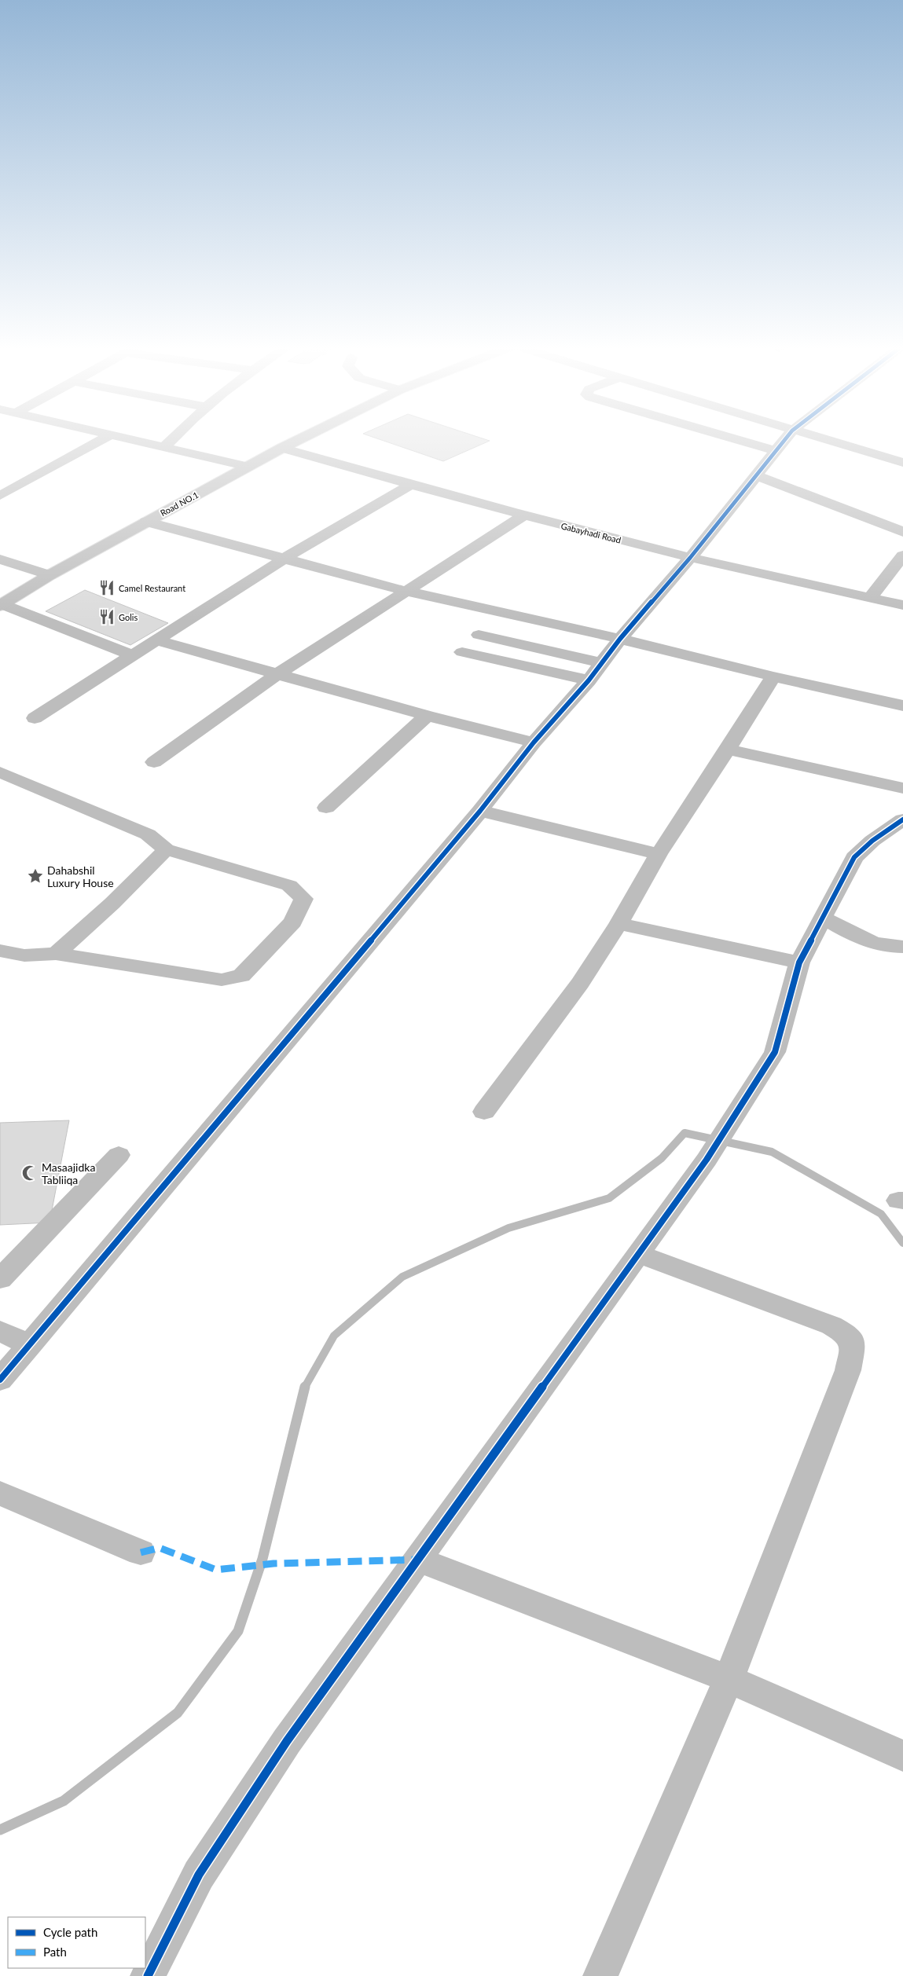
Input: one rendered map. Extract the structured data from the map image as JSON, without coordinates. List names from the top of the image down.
{
  "streets": {
    "main road": ["Road NO.1", "Gabayhadi Road"]
  },
  "crossings": [
    ["Road NO.1", "Gabayhadi Road"]
  ],
  "places": {
    "restaurant": ["Camel Restaurant", "Golis"],
    "place": ["Dahabshil Luxury House"],
    "mosque": ["Masaajidka Tabliiqa"]
  },
  "legend": ["Cycle path", "Path"]
}
